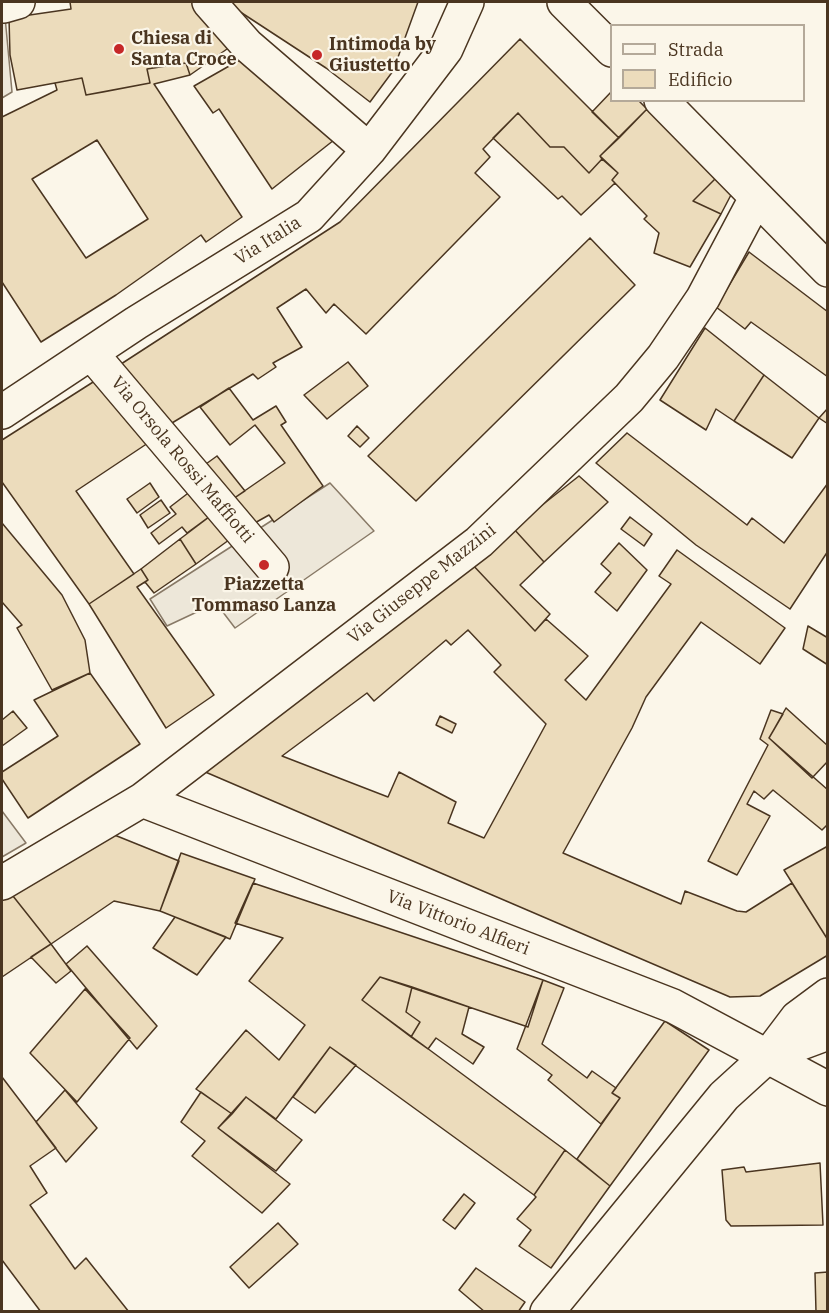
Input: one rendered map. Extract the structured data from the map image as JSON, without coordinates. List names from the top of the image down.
{
  "streets": {
    "street": [
      "Via Italia",
      "Via Orsola Rossi Maffiotti",
      "Via Giuseppe Mazzini",
      "Via Vittorio Alfieri"
    ]
  },
  "crossings": [
    ["Via Italia", "Via Orsola Rossi Maffiotti"],
    ["Via Giuseppe Mazzini", "Via Vittorio Alfieri"]
  ],
  "places": ["Chiesa di Santa Croce", "Intimoda by Giustetto", "Piazzetta Tommaso Lanza"],
  "legend": ["Strada", "Edificio"]
}
